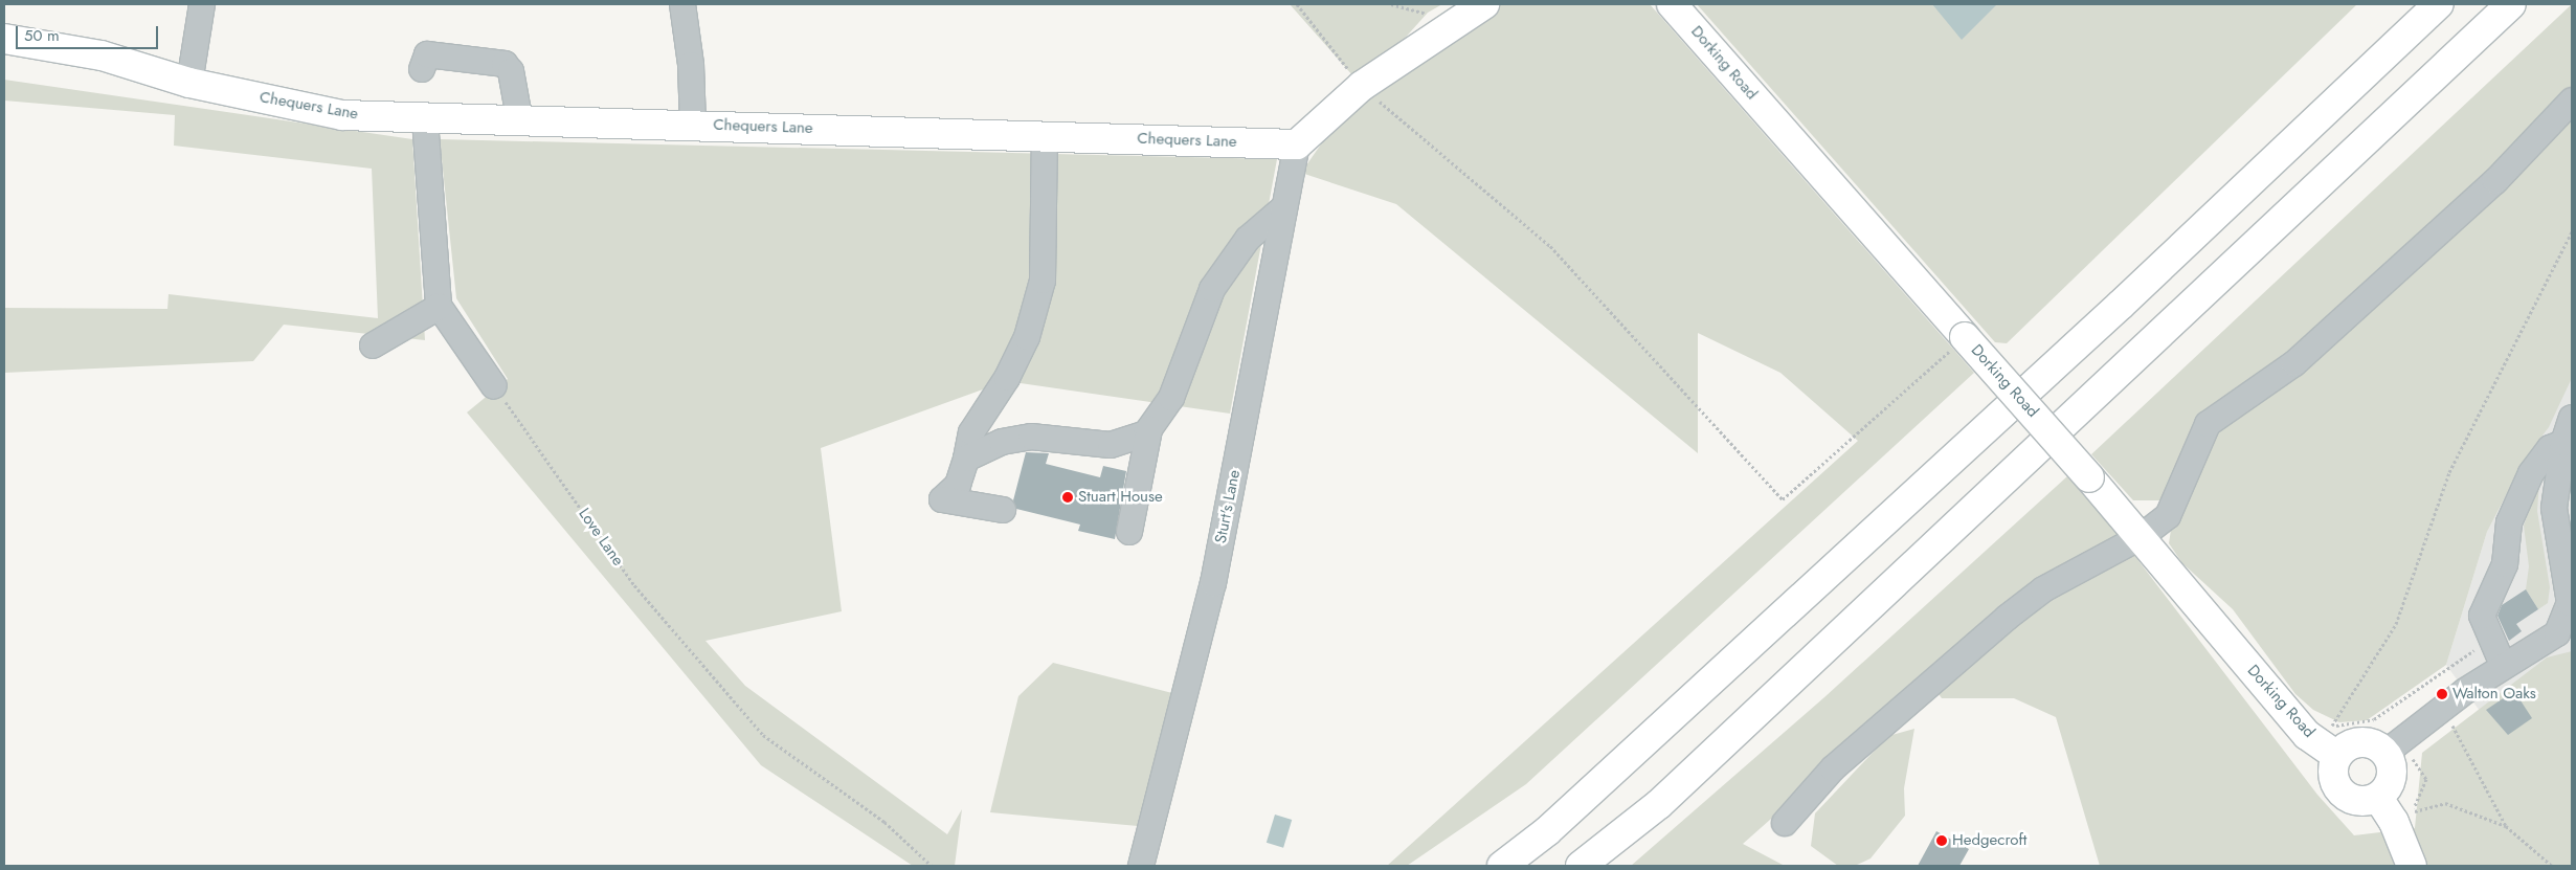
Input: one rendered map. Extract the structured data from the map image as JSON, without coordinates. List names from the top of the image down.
{
  "streets": {
    "main road": ["Dorking Road", "Chequers Lane"],
    "street": ["Sturt's Lane"],
    "path": ["Love Lane"]
  },
  "crossings": [
    ["Chequers Lane", "Sturt's Lane"]
  ],
  "places": ["Stuart House", "Walton Oaks", "Hedgecroft"],
  "scale_bar": "50 m"
}
